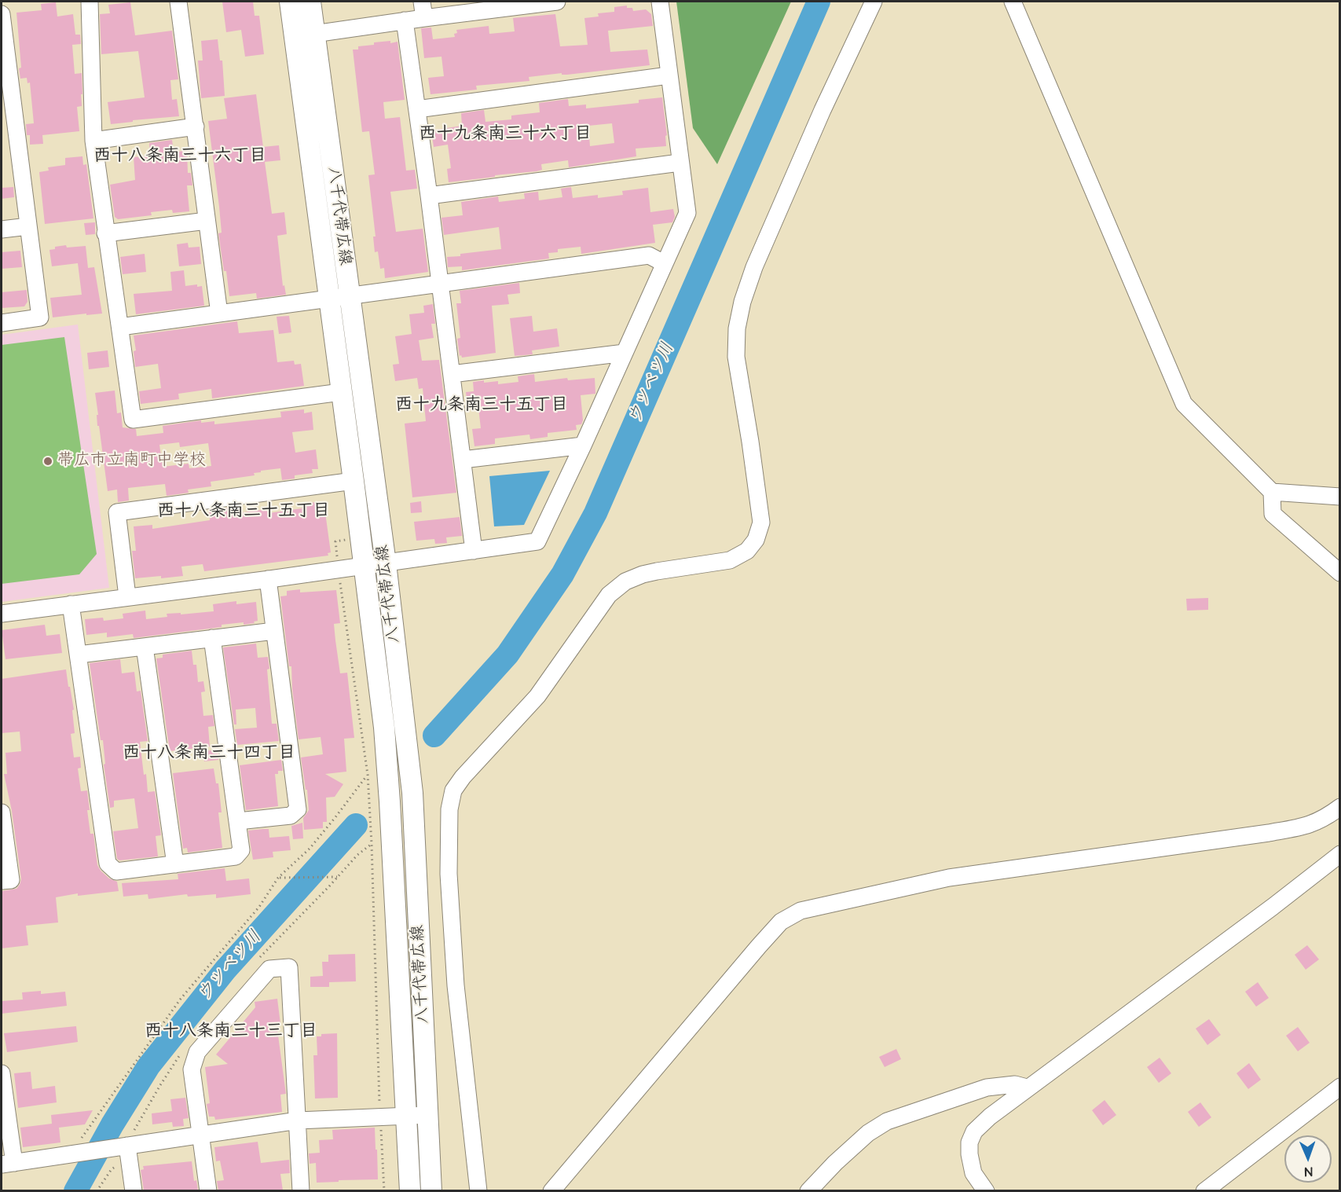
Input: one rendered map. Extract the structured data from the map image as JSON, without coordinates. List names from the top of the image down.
{
  "streets": {
    "main road": ["八千代帯広線"]
  },
  "districts": [
    "西十九条南三十六丁目",
    "西十八条南三十六丁目",
    "西十九条南三十五丁目",
    "西十八条南三十五丁目",
    "西十八条南三十四丁目",
    "西十八条南三十三丁目"
  ],
  "water": ["ウツベツ川"],
  "places": ["帯広市立南町中学校"],
  "north": "bottom"
}
